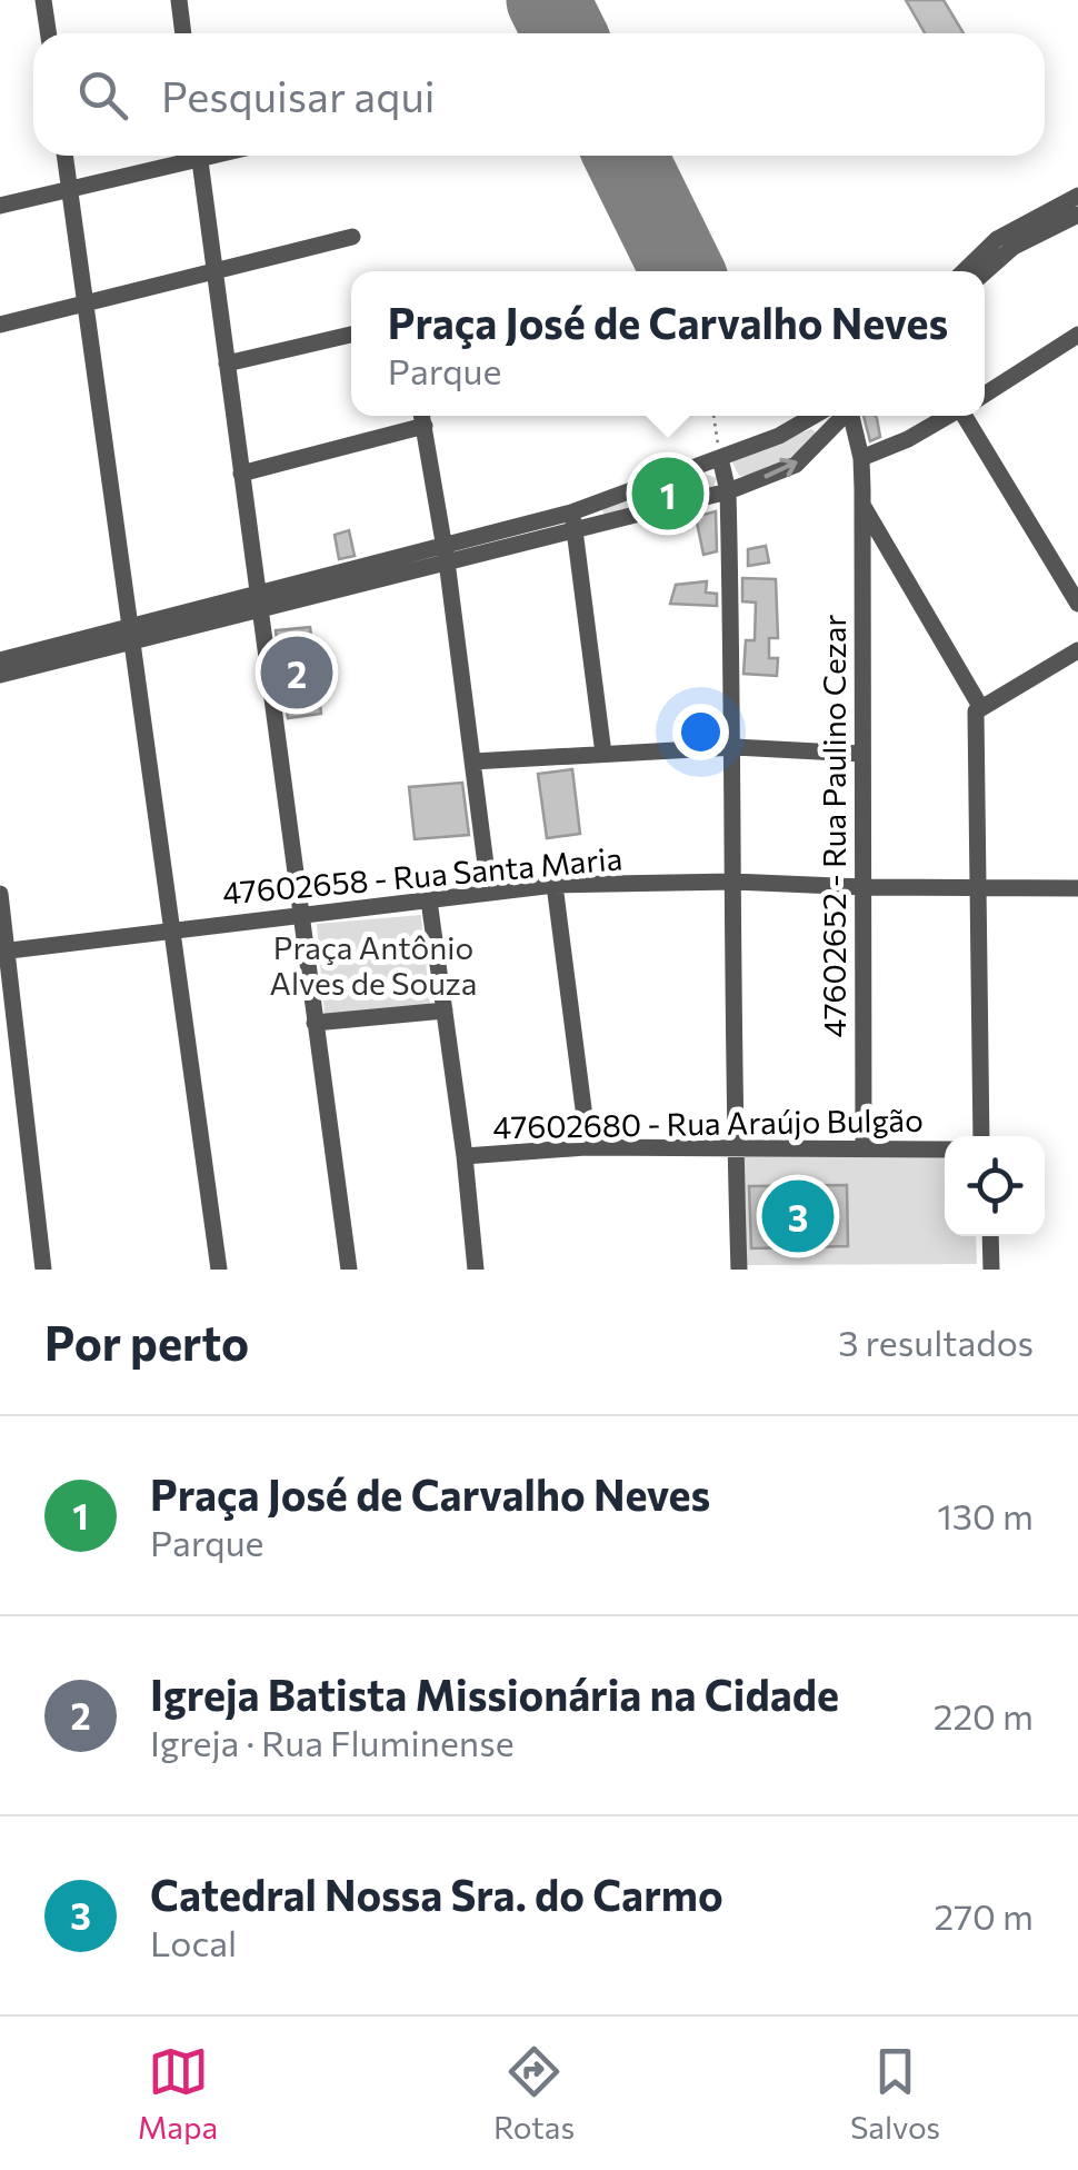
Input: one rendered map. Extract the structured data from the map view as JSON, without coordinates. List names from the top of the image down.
{
  "streets": {
    "street": ["47602652 - Rua Paulino Cezar", "47602658 - Rua Santa Maria", "47602680 - Rua Araújo Bulgão"]
  },
  "crossings": [
    ["47602652 - Rua Paulino Cezar", "47602658 - Rua Santa Maria"],
    ["47602652 - Rua Paulino Cezar", "47602680 - Rua Araújo Bulgão"]
  ],
  "parks": ["Praça Antônio Alves de Souza"],
  "page": {
    "search": "Pesquisar aqui",
    "popup": ["Praça José de Carvalho Neves", "Parque"],
    "pins": ["1", "2", "3"],
    "heading": ["Por perto", "3 resultados"],
    "list": [
      {
        "mark": "1",
        "name": "Praça José de Carvalho Neves",
        "note": "Parque",
        "value": "130 m"
      },
      {
        "mark": "2",
        "name": "Igreja Batista Missionária na Cidade",
        "note": "Igreja · Rua Fluminense",
        "value": "220 m"
      },
      {
        "mark": "3",
        "name": "Catedral Nossa Sra. do Carmo",
        "note": "Local",
        "value": "270 m"
      }
    ],
    "nav": ["Mapa", "Rotas", "Salvos"]
  }
}
